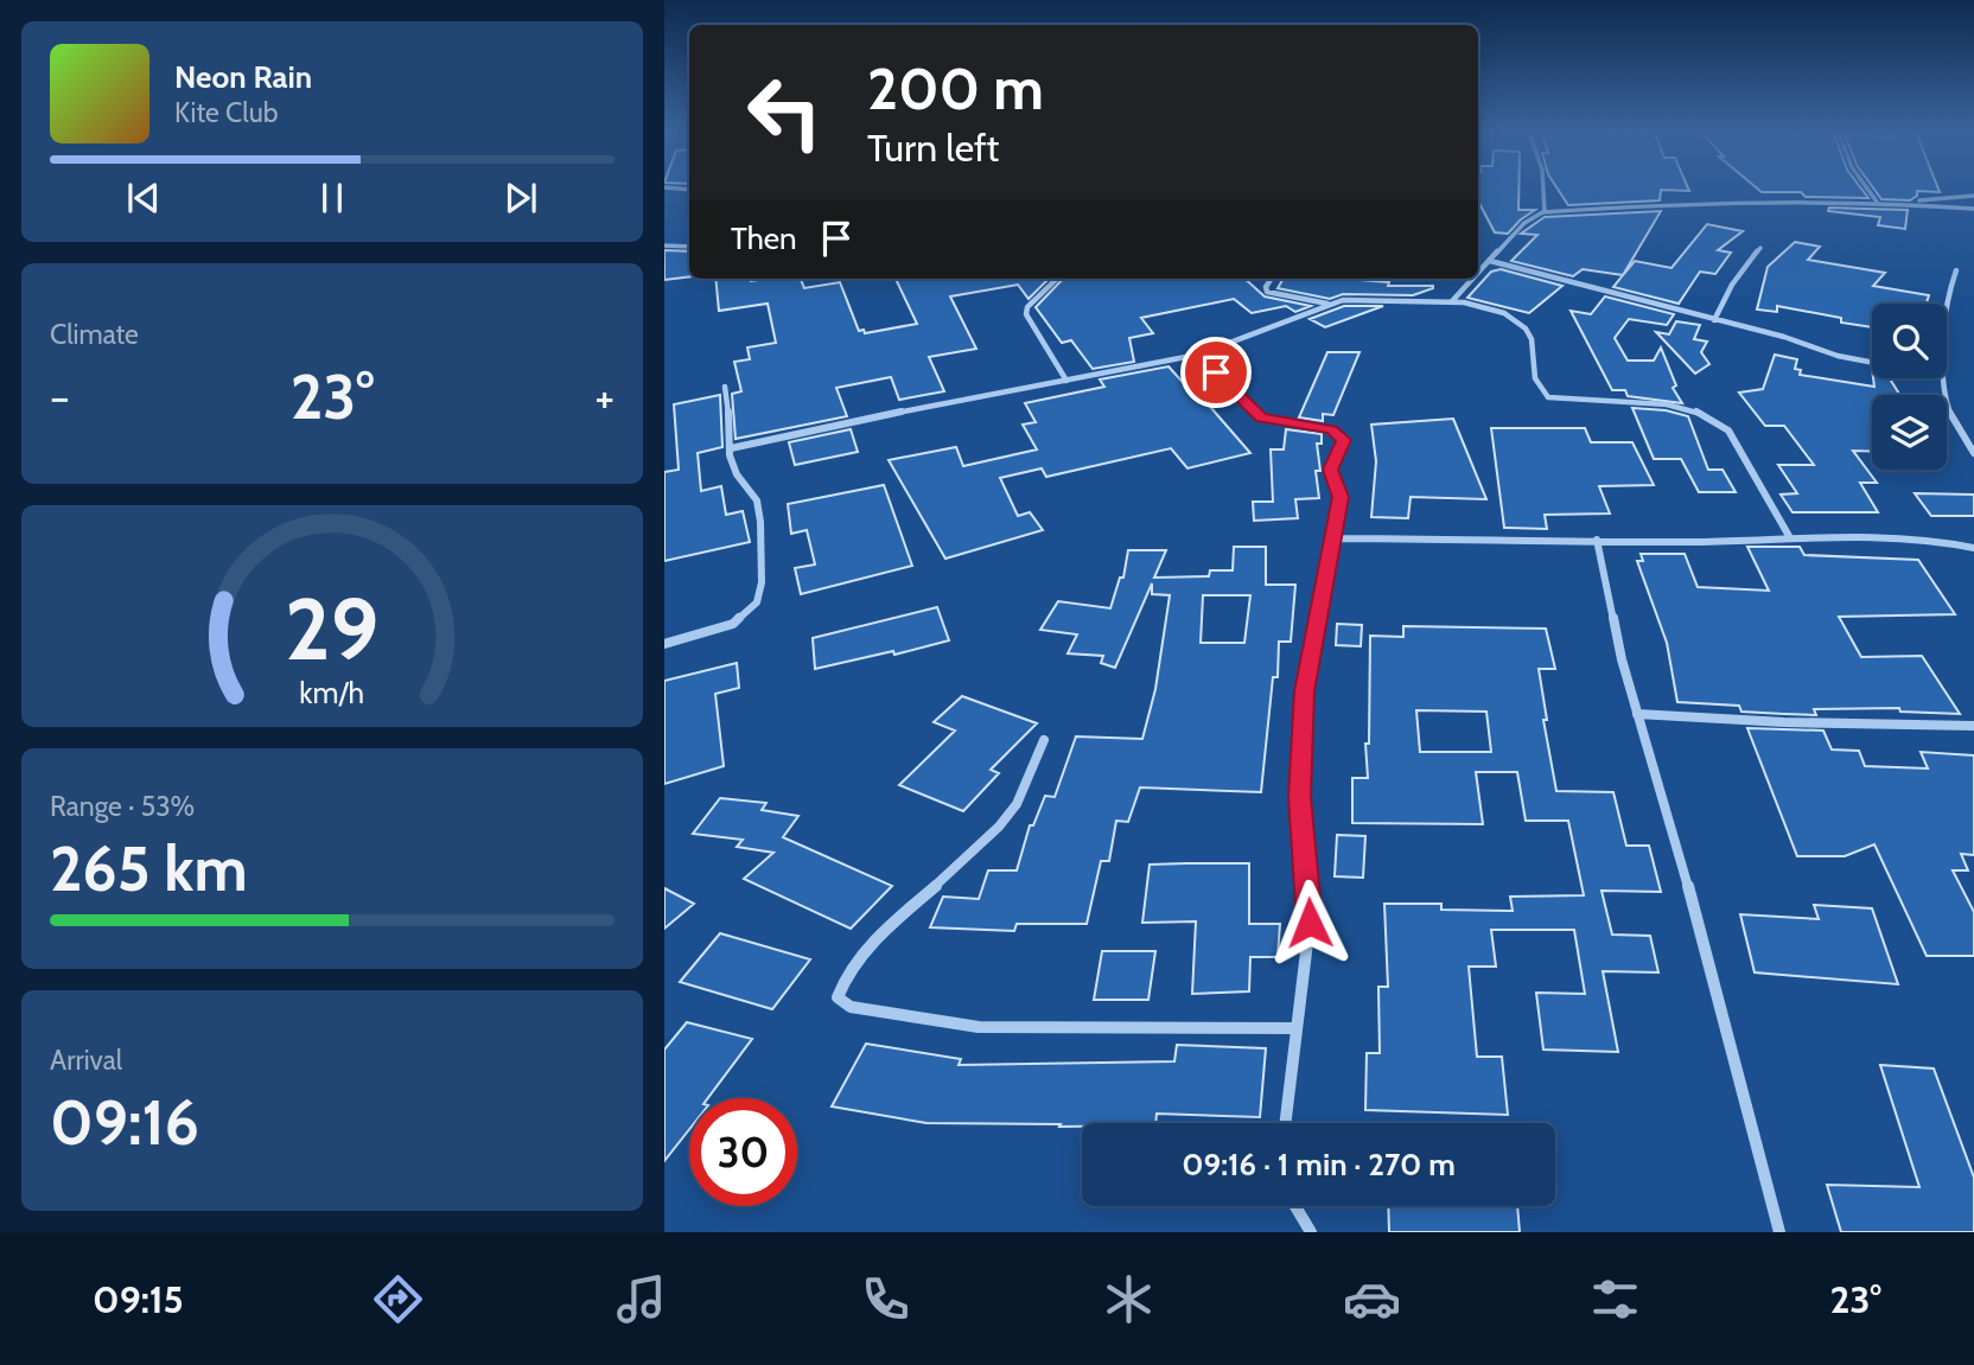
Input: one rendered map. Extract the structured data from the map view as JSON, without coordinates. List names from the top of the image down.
{
  "page": {
    "turn": ["200 m", "Turn left"],
    "song": ["Neon Rain", "Kite Club"],
    "then": "Then",
    "tile": [
      "Climate",
      ["Range · 53%", "265 km"],
      ["Arrival", "09:16"]
    ],
    "heat": ["−", "23°", "+"],
    "limit": "30",
    "trip": "09:16 · 1 min · 270 m",
    "tabs": ["09:15", "23°"],
    "gauge": ["29", "km/h"]
  }
}
